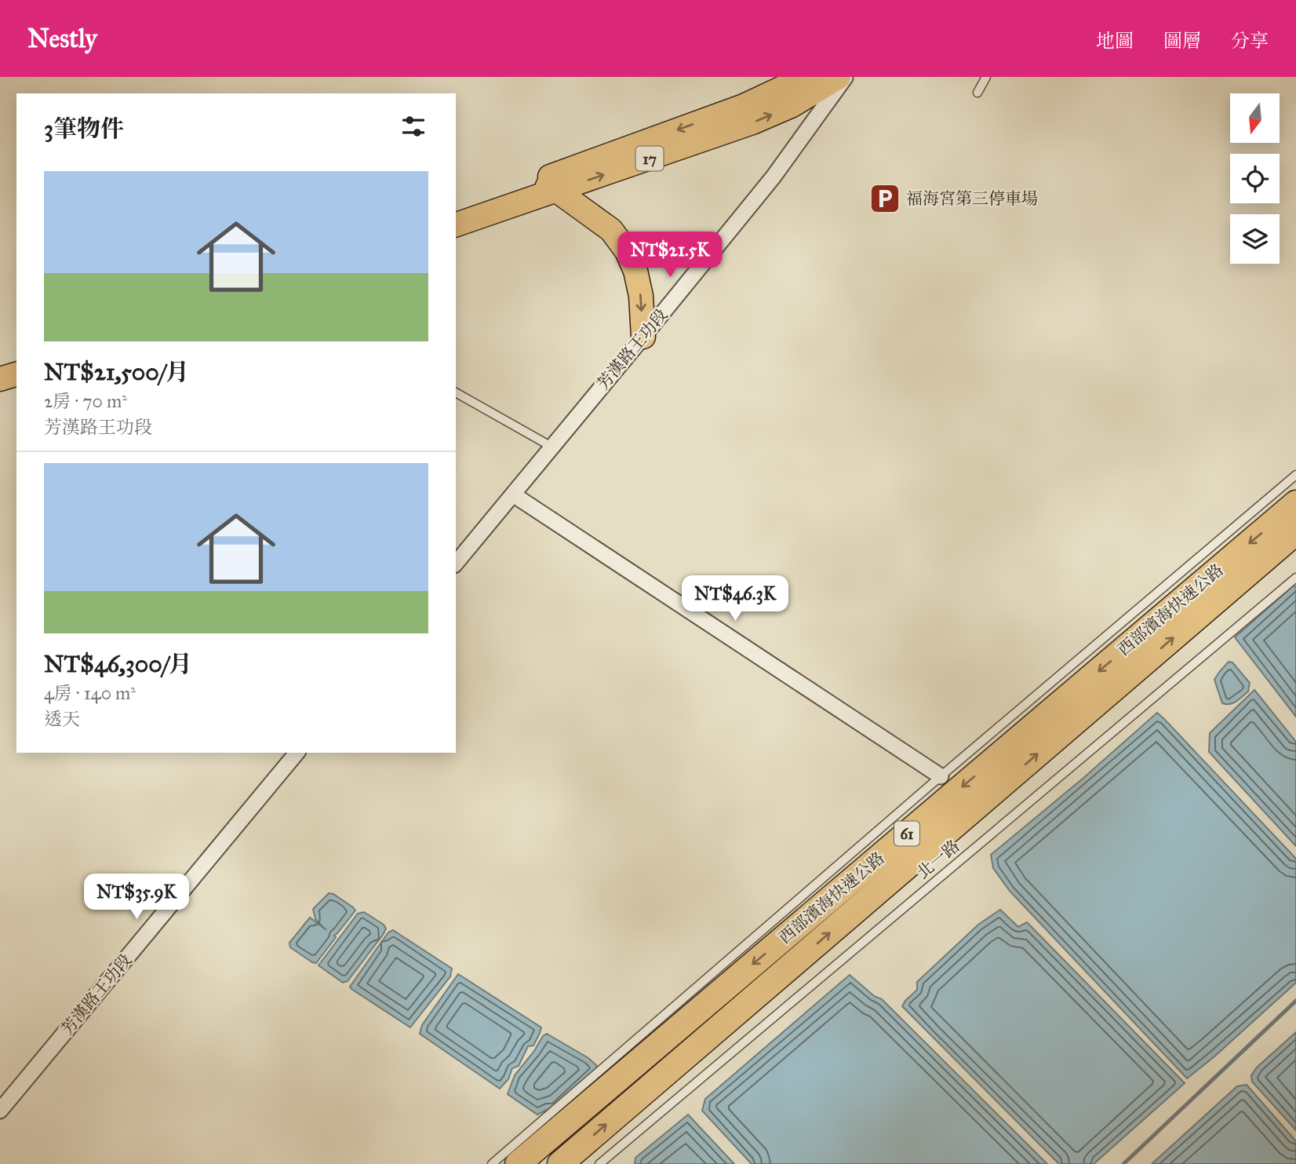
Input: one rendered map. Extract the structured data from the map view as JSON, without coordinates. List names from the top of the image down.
{
  "streets": {
    "highway": ["西部濱海快速公路", "61"],
    "main road": ["17"],
    "street": ["芳漢路王功段"],
    "lane": ["北一路"]
  },
  "places": {
    "parking": ["福海宮第三停車場"]
  },
  "north": "bottom",
  "page": {
    "header": "Nestly",
    "nav": ["地圖", "圖層", "分享"],
    "heading": "3筆物件",
    "list": [
      {
        "name": "NT$21,500/月",
        "note": "2房 · 70 m² · 芳漢路王功段"
      },
      {
        "name": "NT$46,300/月",
        "note": "4房 · 140 m² · 透天"
      }
    ],
    "price": ["NT$21.5K", "NT$46.3K", "NT$35.9K"]
  }
}
